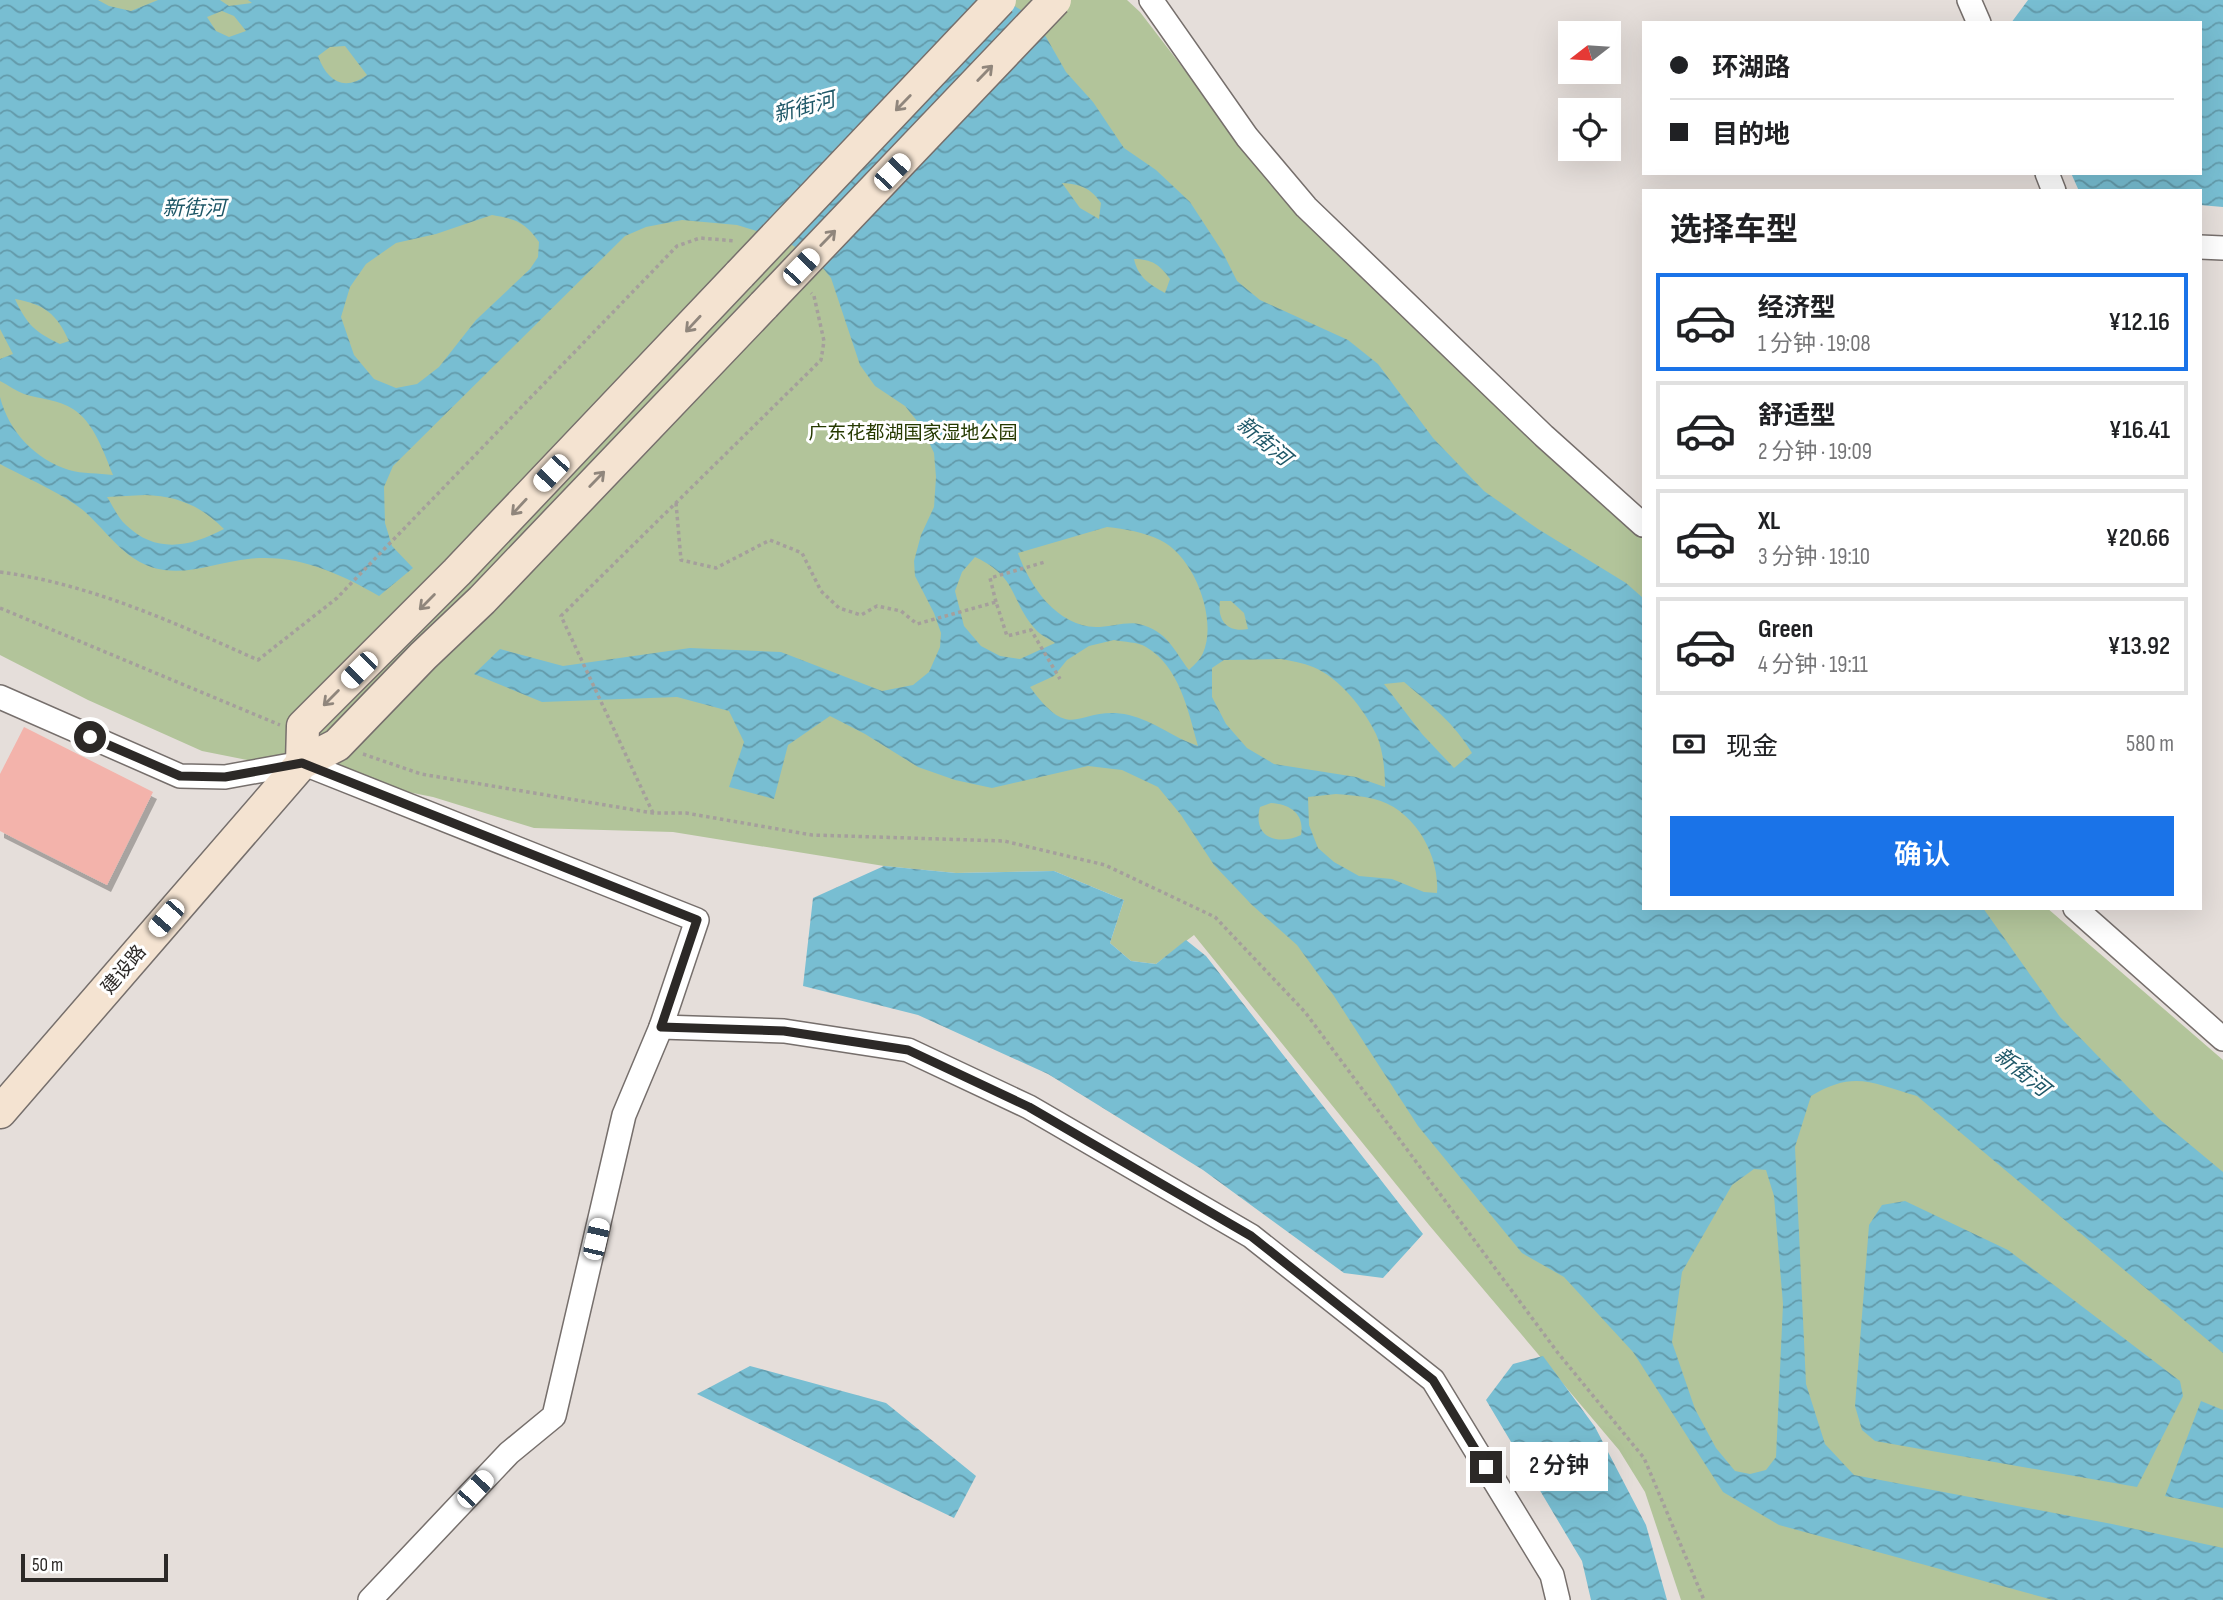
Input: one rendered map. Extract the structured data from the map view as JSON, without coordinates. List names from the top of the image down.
{
  "streets": {
    "main road": ["建设路"]
  },
  "water": ["新街河"],
  "parks": ["广东花都湖国家湿地公园"],
  "scale_bar": "50 m",
  "north": "left",
  "page": {
    "banner": ["环湖路", "目的地"],
    "heading": "选择车型",
    "list": [
      {
        "name": "经济型",
        "note": "1 分钟 · 19:08",
        "value": "¥12.16"
      },
      {
        "name": "舒适型",
        "note": "2 分钟 · 19:09",
        "value": "¥16.41"
      },
      {
        "name": "XL",
        "note": "3 分钟 · 19:10",
        "value": "¥20.66"
      },
      {
        "name": "Green",
        "note": "4 分钟 · 19:11",
        "value": "¥13.92"
      }
    ],
    "pay": ["现金", "580 m"],
    "buttons": "确认",
    "bubble": "2 分钟",
    "scale": "50 m"
  }
}
